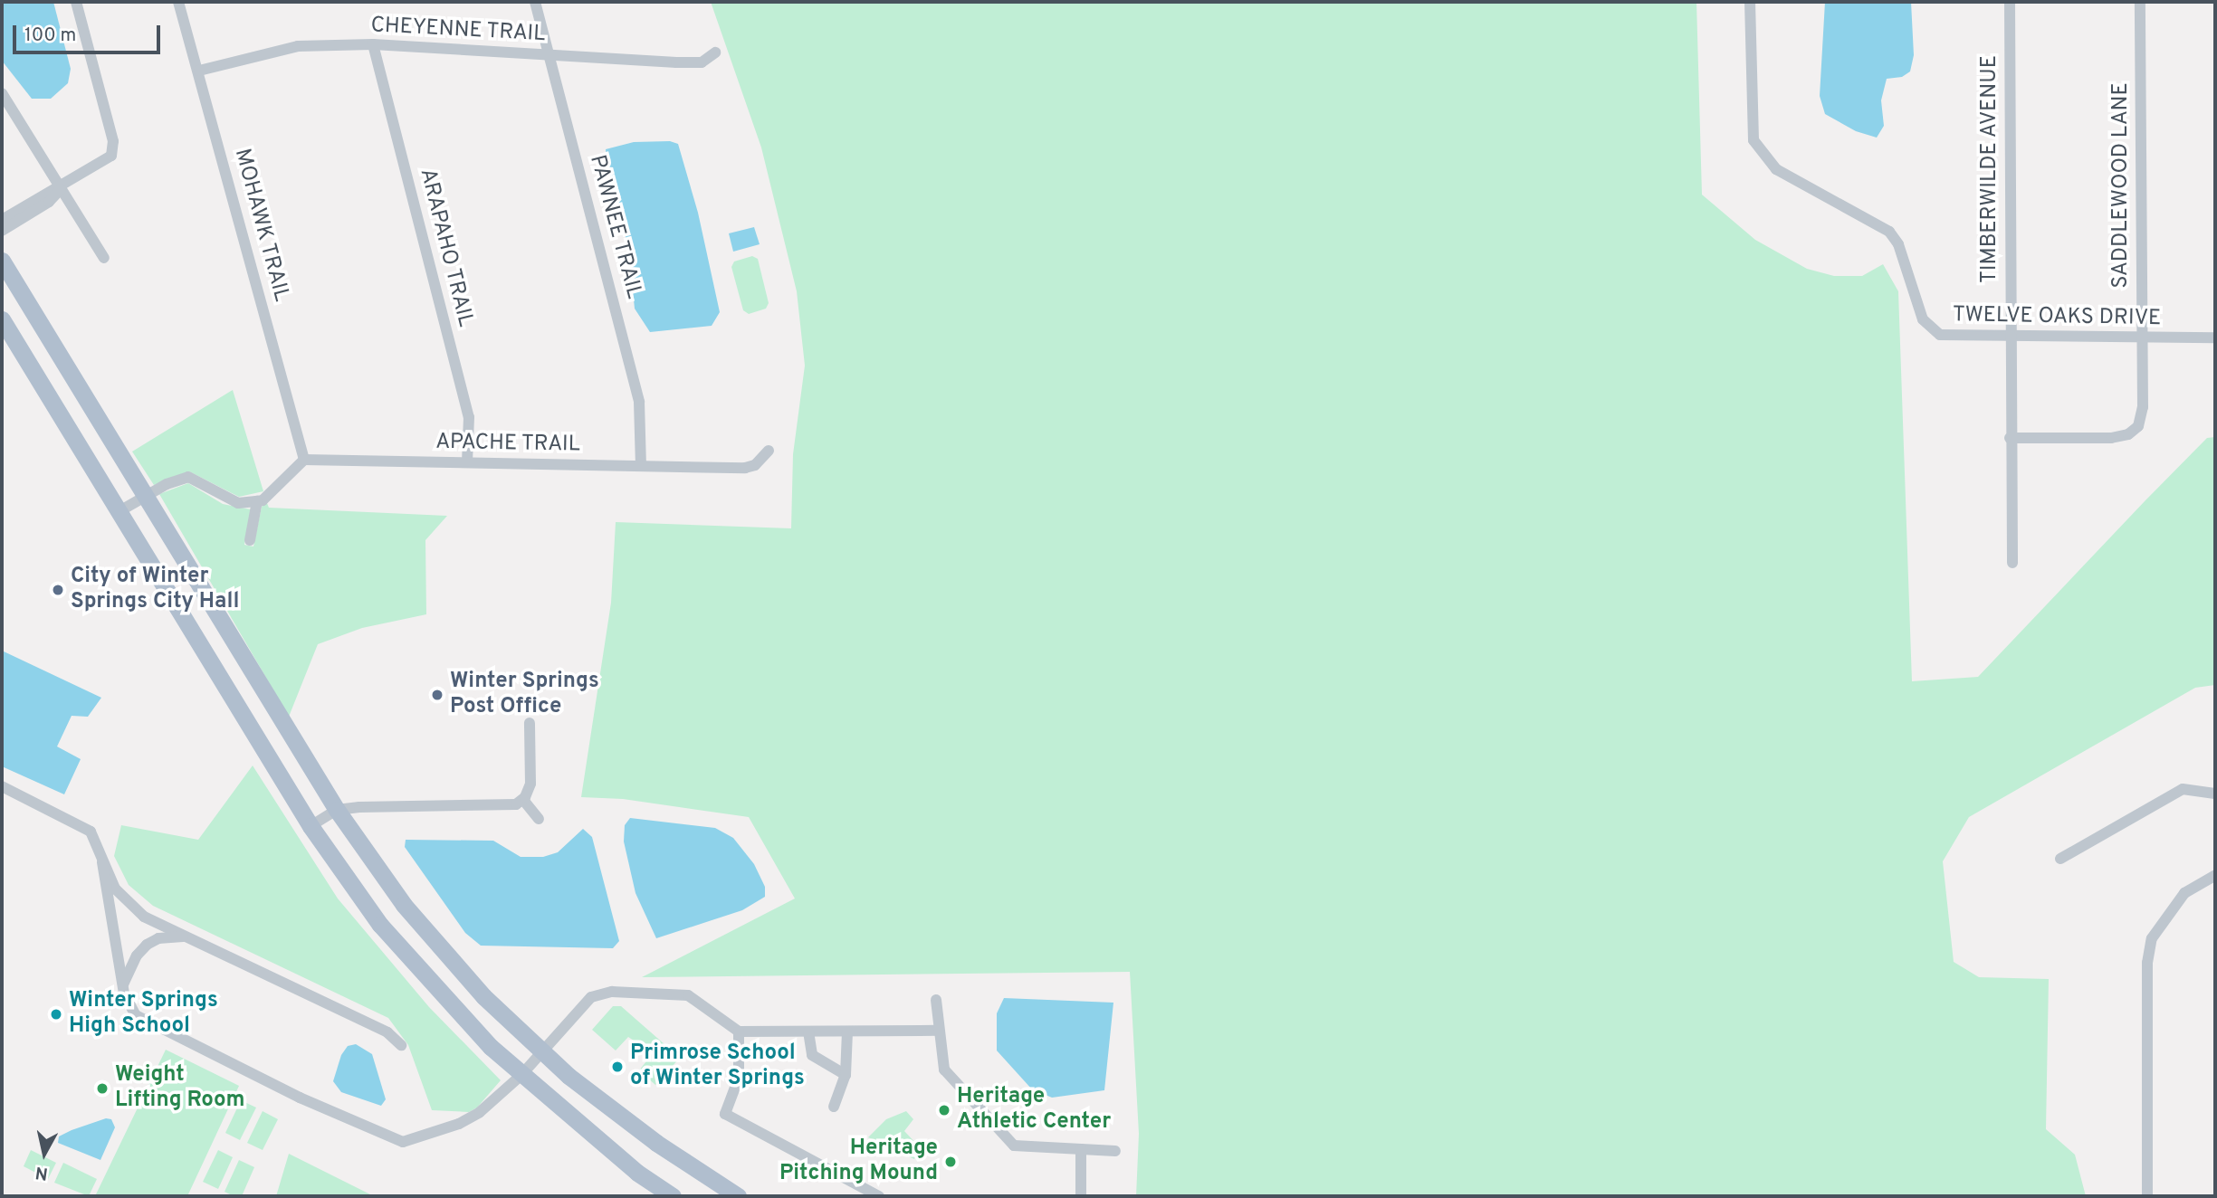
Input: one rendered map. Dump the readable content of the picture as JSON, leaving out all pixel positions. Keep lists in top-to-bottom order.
{
  "streets": {
    "street": [
      "CHEYENNE TRAIL",
      "TIMBERWILDE AVENUE",
      "SADDLEWOOD LANE",
      "MOHAWK TRAIL",
      "PAWNEE TRAIL",
      "ARAPAHO TRAIL",
      "TWELVE OAKS DRIVE",
      "APACHE TRAIL"
    ]
  },
  "crossings": [
    ["CHEYENNE TRAIL", "MOHAWK TRAIL"],
    ["CHEYENNE TRAIL", "PAWNEE TRAIL"],
    ["CHEYENNE TRAIL", "ARAPAHO TRAIL"],
    ["TIMBERWILDE AVENUE", "SADDLEWOOD LANE"],
    ["TIMBERWILDE AVENUE", "TWELVE OAKS DRIVE"],
    ["SADDLEWOOD LANE", "TWELVE OAKS DRIVE"],
    ["MOHAWK TRAIL", "APACHE TRAIL"],
    ["PAWNEE TRAIL", "APACHE TRAIL"],
    ["ARAPAHO TRAIL", "APACHE TRAIL"]
  ],
  "places": [
    "City of Winter Springs City Hall",
    "Winter Springs Post Office",
    "Winter Springs High School",
    "Primrose School of Winter Springs",
    "Weight Lifting Room",
    "Heritage Athletic Center",
    "Heritage Pitching Mound"
  ],
  "scale_bar": "100 m",
  "north": "bottom"
}
